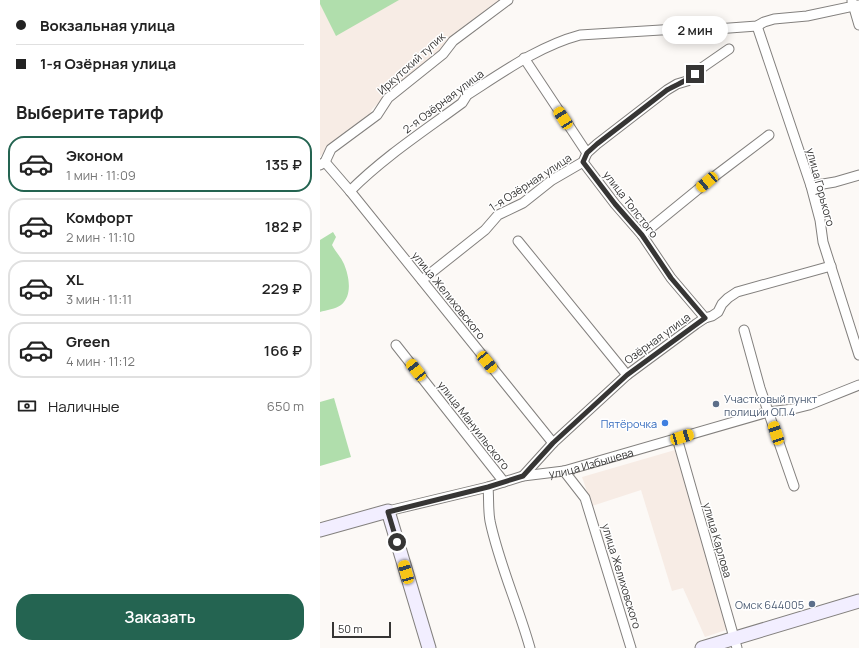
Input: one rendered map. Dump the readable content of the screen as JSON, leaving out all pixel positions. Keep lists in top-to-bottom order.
{
  "streets": {
    "main road": ["улица Избышева"],
    "street": [
      "Иркутский тупик",
      "2-я Озёрная улица",
      "1-я Озёрная улица",
      "улица Горького",
      "улица Толстого",
      "улица Желиховского",
      "Озёрная улица",
      "улица Мануильского",
      "улица Карлова"
    ]
  },
  "crossings": [
    ["Иркутский тупик", "улица Желиховского"],
    ["2-я Озёрная улица", "улица Толстого"],
    ["2-я Озёрная улица", "улица Желиховского"],
    ["1-я Озёрная улица", "улица Толстого"],
    ["1-я Озёрная улица", "улица Желиховского"],
    ["улица Горького", "Озёрная улица"],
    ["улица Толстого", "Озёрная улица"],
    ["улица Желиховского", "Озёрная улица"],
    ["улица Желиховского", "улица Избышева"],
    ["Озёрная улица", "улица Избышева"],
    ["улица Мануильского", "улица Избышева"],
    ["улица Избышева", "улица Карлова"]
  ],
  "places": ["Участковый пункт полиции ОП 4", "Пятёрочка", "Омск 644005"],
  "scale_bar": "50 m",
  "page": {
    "banner": ["Вокзальная улица", "1-я Озёрная улица"],
    "bubble": "2 мин",
    "heading": "Выберите тариф",
    "list": [
      {
        "name": "Эконом",
        "note": "1 мин · 11:09",
        "value": "135 ₽"
      },
      {
        "name": "Комфорт",
        "note": "2 мин · 11:10",
        "value": "182 ₽"
      },
      {
        "name": "XL",
        "note": "3 мин · 11:11",
        "value": "229 ₽"
      },
      {
        "name": "Green",
        "note": "4 мин · 11:12",
        "value": "166 ₽"
      }
    ],
    "pay": ["Наличные", "650 m"],
    "buttons": "Заказать",
    "scale": "50 m"
  }
}
